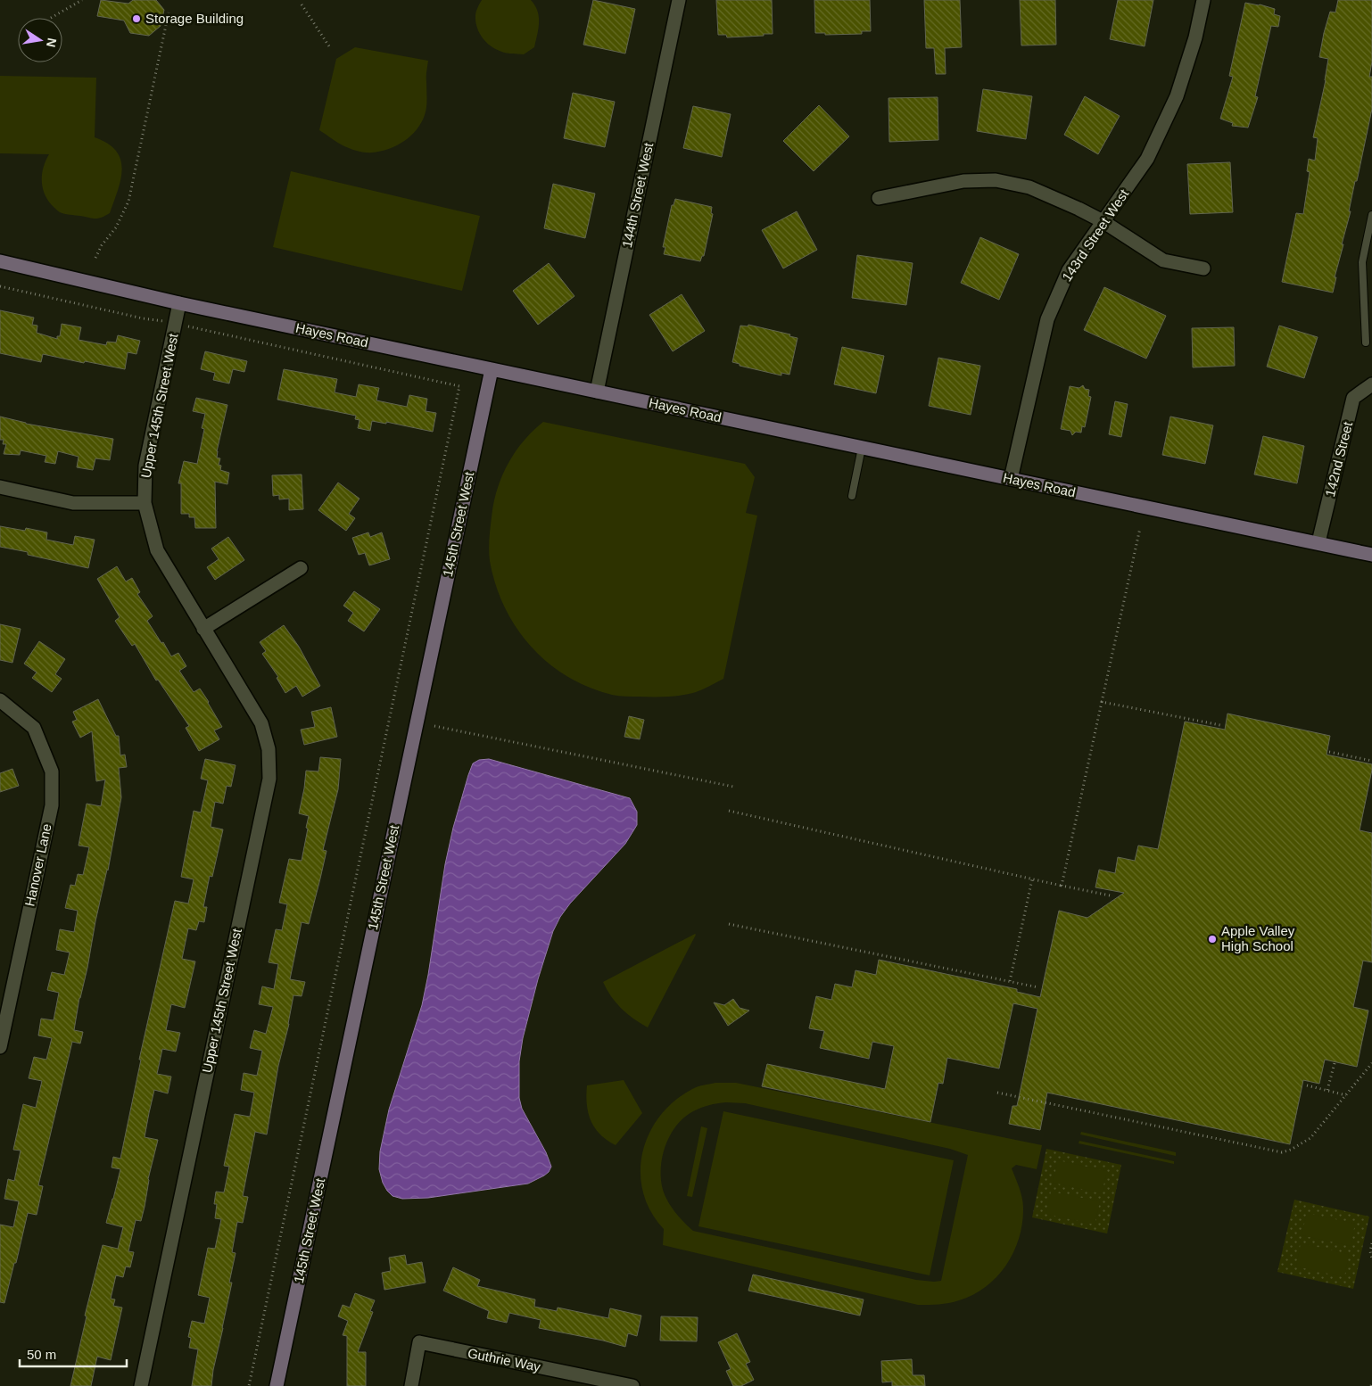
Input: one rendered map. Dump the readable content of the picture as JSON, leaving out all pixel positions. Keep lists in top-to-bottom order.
{
  "streets": {
    "street": [
      "144th Street West",
      "143rd Street West",
      "Hayes Road",
      "Upper 145th Street West",
      "142nd Street",
      "145th Street West",
      "Hanover Lane",
      "Guthrie Way"
    ]
  },
  "crossings": [
    ["144th Street West", "Hayes Road"],
    ["143rd Street West", "Hayes Road"],
    ["Hayes Road", "Upper 145th Street West"],
    ["Hayes Road", "142nd Street"],
    ["Hayes Road", "145th Street West"]
  ],
  "places": ["Storage Building", "Apple Valley High School"],
  "scale_bar": "50 m",
  "north": "right"
}
